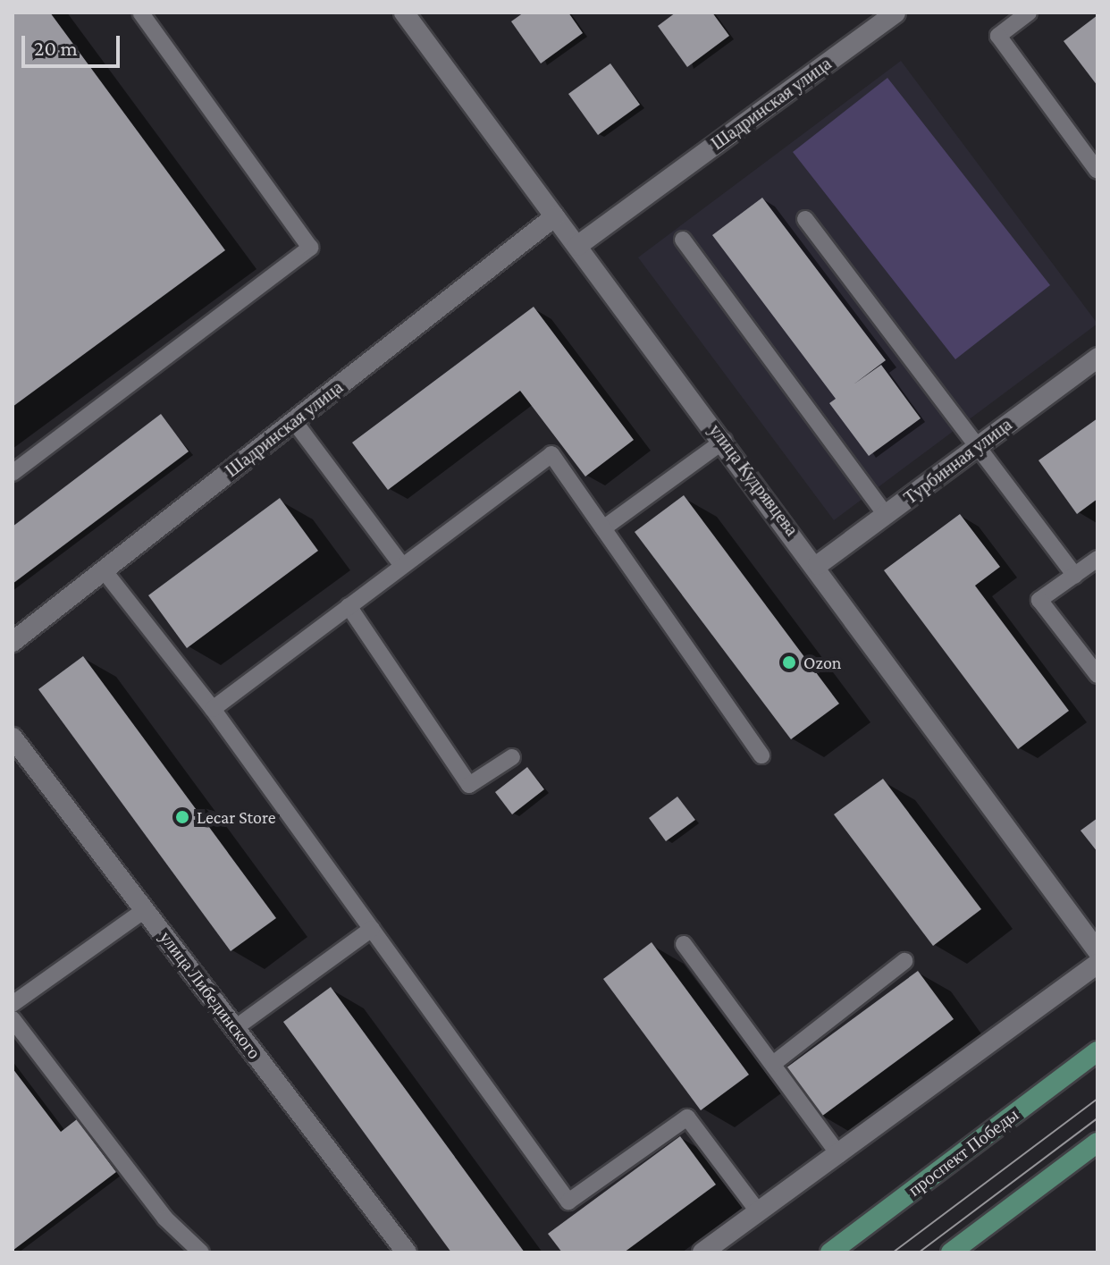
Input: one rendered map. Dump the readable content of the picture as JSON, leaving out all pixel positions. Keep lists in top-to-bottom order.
{
  "streets": {
    "main road": ["проспект Победы"],
    "street": [
      "Шадринская улица",
      "Турбинная улица",
      "улица Кудрявцева",
      "улица Либединского"
    ]
  },
  "crossings": [
    ["Шадринская улица", "улица Кудрявцева"],
    ["Турбинная улица", "улица Кудрявцева"]
  ],
  "places": ["Ozon", "Lecar Store"],
  "scale_bar": "20 m"
}
